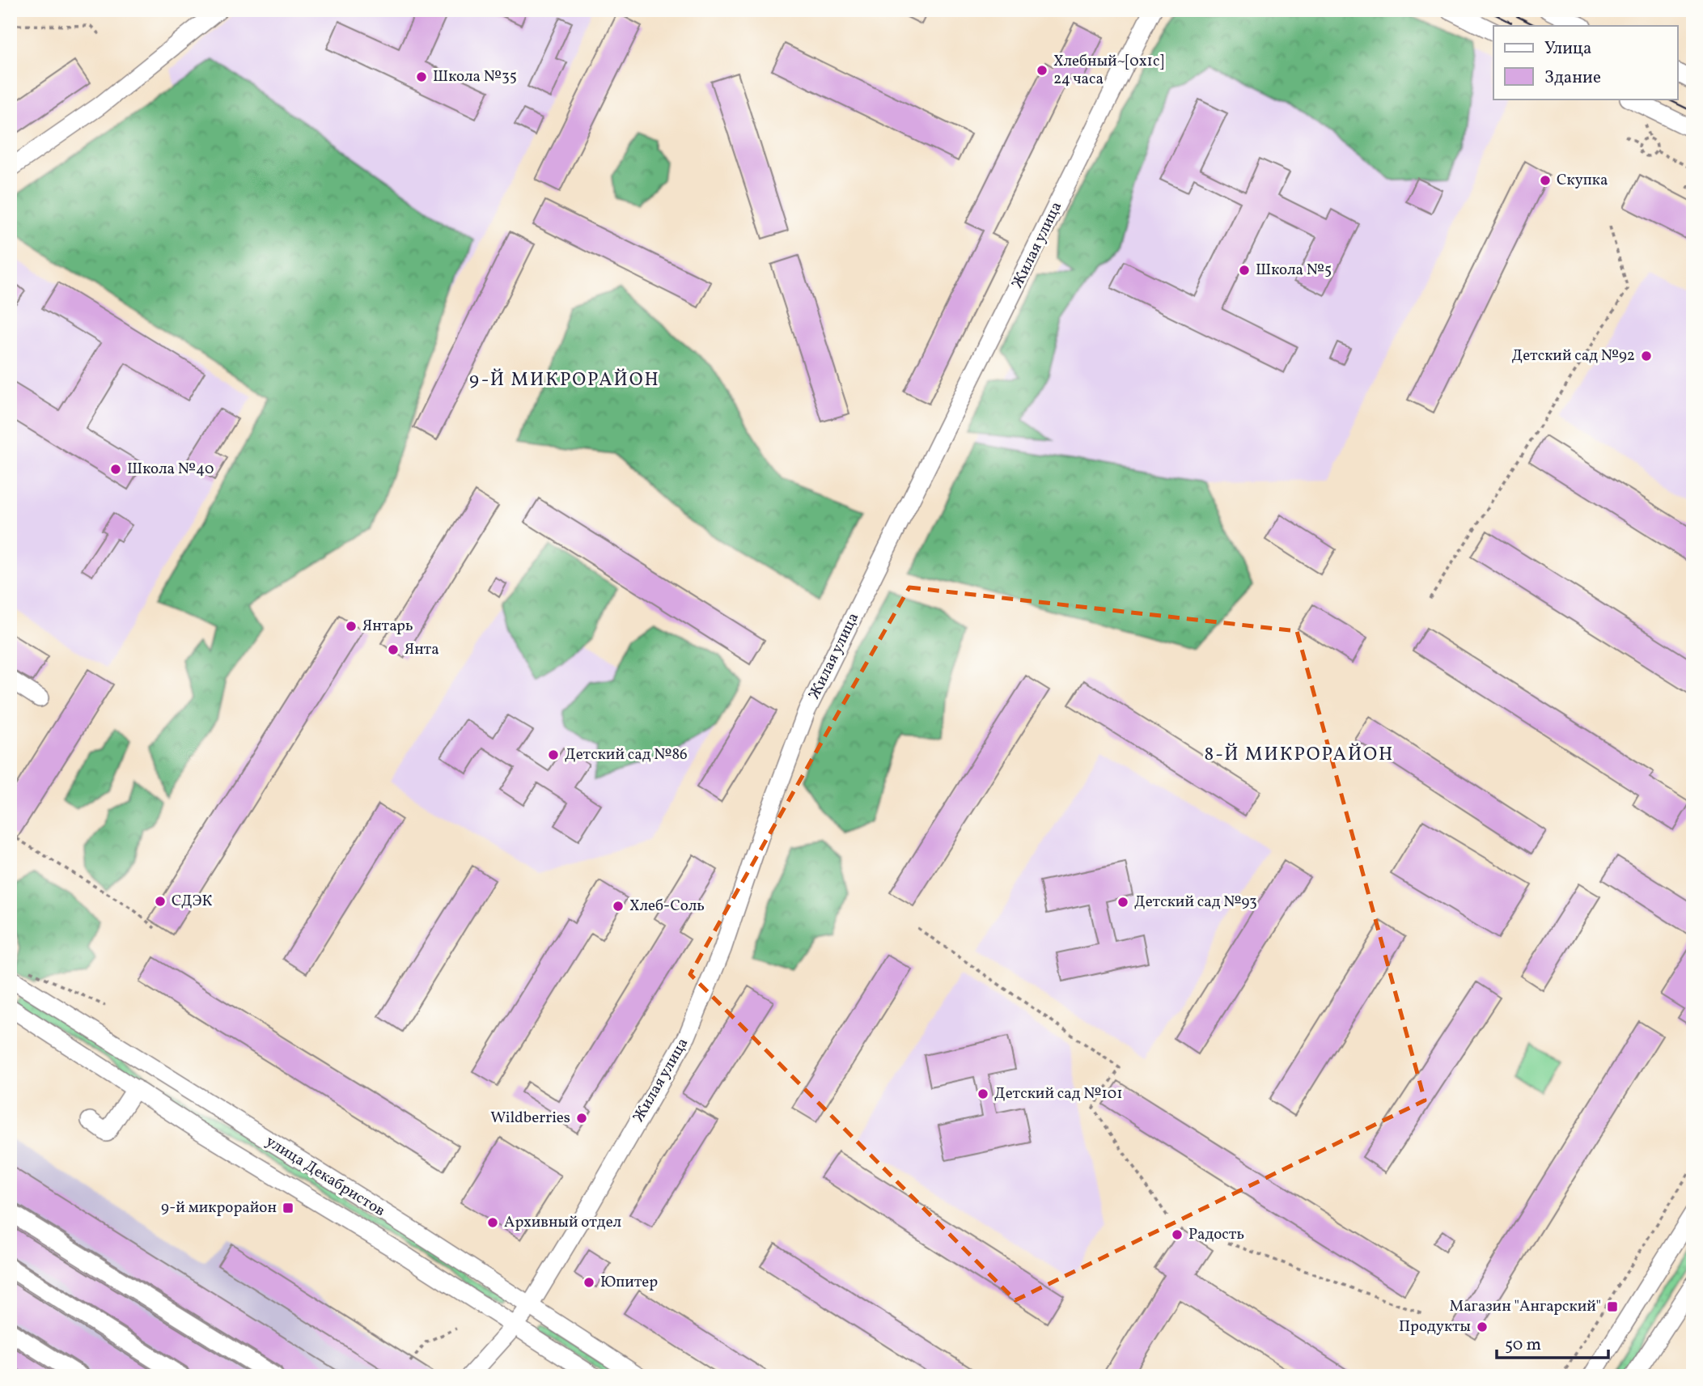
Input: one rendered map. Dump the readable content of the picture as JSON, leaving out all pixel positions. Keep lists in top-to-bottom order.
{
  "streets": {
    "street": ["Жилая улица", "улица Декабристов"]
  },
  "crossings": [
    ["Жилая улица", "улица Декабристов"]
  ],
  "districts": ["9-Й МИКРОРАЙОН", "8-Й МИКРОРАЙОН"],
  "places": {
    "other": [
      "Хлебный~[0x1c] 24 часа",
      "Школа №35",
      "Скупка",
      "Школа №5",
      "Детский сад №92",
      "Школа №40",
      "Янтарь",
      "Янта",
      "Детский сад №86",
      "СДЭК",
      "Детский сад №93",
      "Хлеб-Соль",
      "Детский сад №101",
      "Wildberries",
      "Архивный отдел",
      "Радость",
      "Юпитер",
      "Продукты"
    ],
    "transit": ["9-й микрорайон", "Магазин \"Ангарский\""]
  },
  "legend": ["Улица", "Здание"],
  "scale_bar": "50 m"
}
